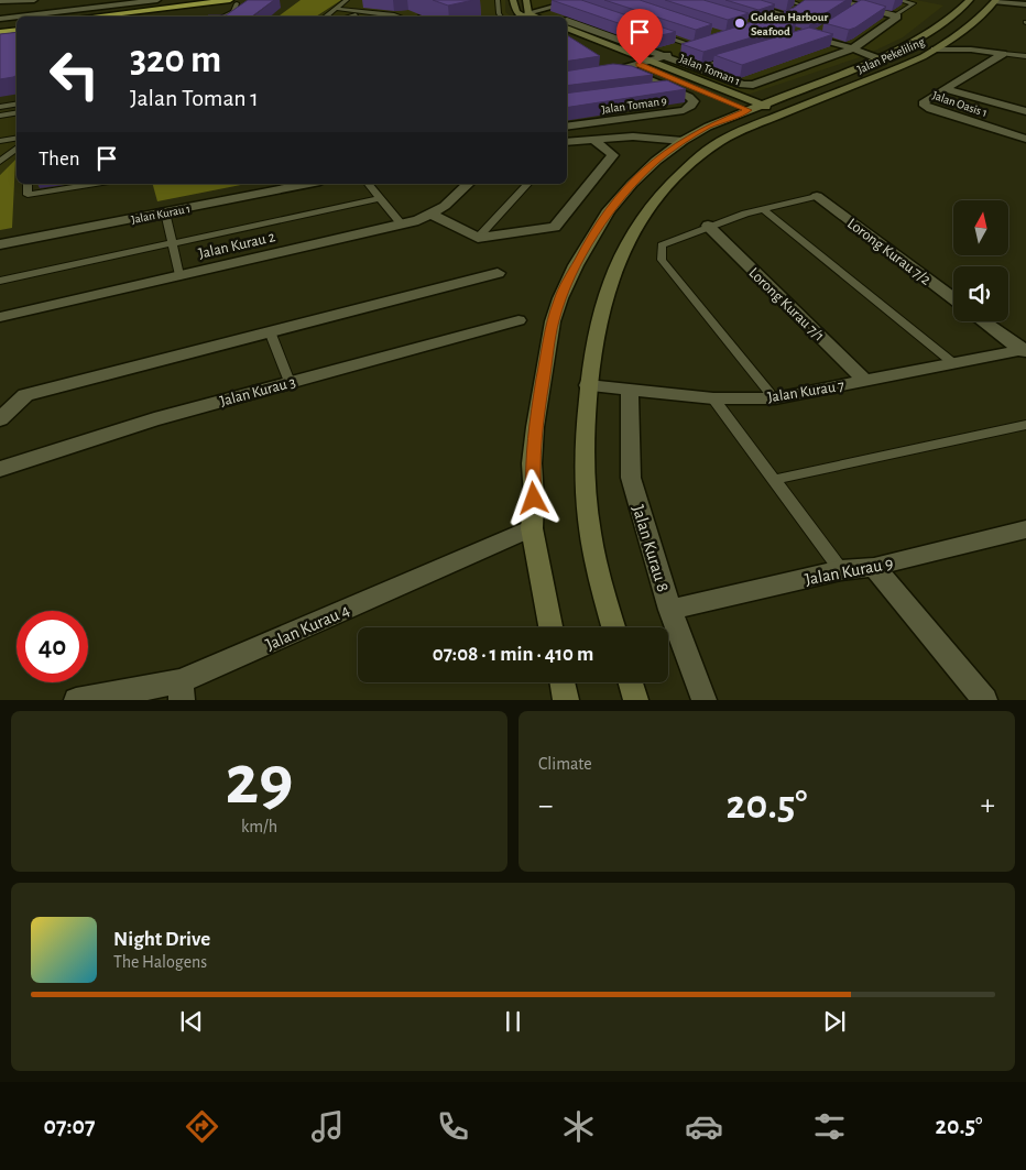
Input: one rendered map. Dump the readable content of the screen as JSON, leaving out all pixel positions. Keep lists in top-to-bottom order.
{
  "streets": {
    "street": [
      "Jalan Pekeliling",
      "Jalan Toman 1",
      "Jalan Oasis 1",
      "Jalan Toman 9",
      "Jalan Kurau 1",
      "Jalan Kurau 2",
      "Lorong Kurau 7/2",
      "Lorong Kurau 7/1",
      "Jalan Kurau 3",
      "Jalan Kurau 7",
      "Jalan Kurau 8",
      "Jalan Kurau 9",
      "Jalan Kurau 4"
    ]
  },
  "crossings": [
    ["Jalan Pekeliling", "Jalan Toman 1"],
    ["Lorong Kurau 7/1", "Jalan Kurau 7"],
    ["Jalan Kurau 7", "Jalan Kurau 8"],
    ["Jalan Kurau 8", "Jalan Kurau 9"]
  ],
  "places": ["Golden Harbour Seafood"],
  "north": "top",
  "page": {
    "turn": ["320 m", "Jalan Toman 1"],
    "then": "Then",
    "limit": "40",
    "trip": "07:08 · 1 min · 410 m",
    "tile": [
      ["29", "km/h"],
      "Climate"
    ],
    "heat": ["−", "20.5°", "+"],
    "song": ["Night Drive", "The Halogens"],
    "tabs": ["07:07", "20.5°"]
  }
}
